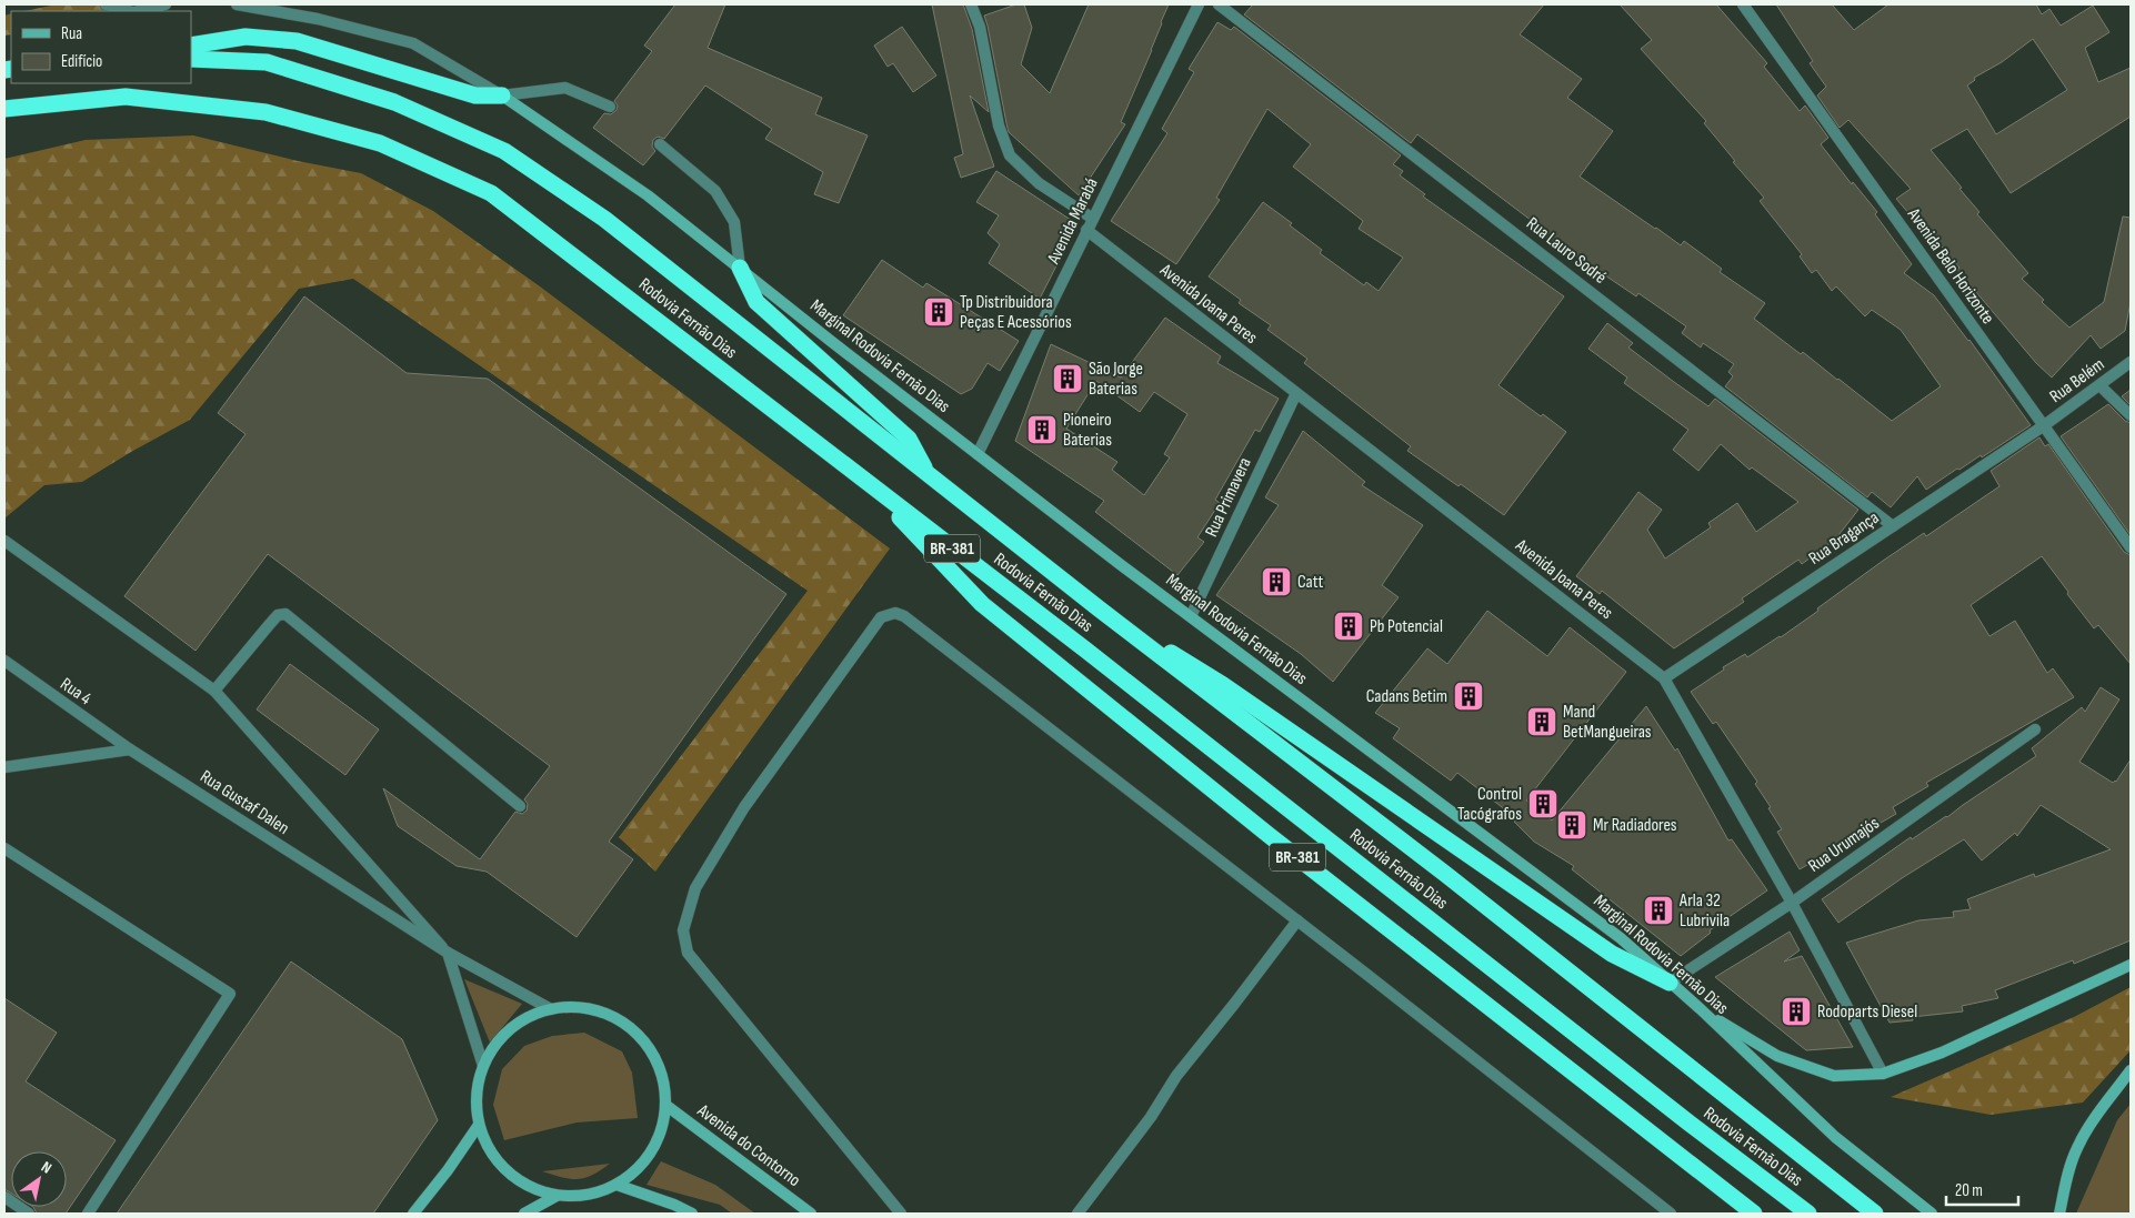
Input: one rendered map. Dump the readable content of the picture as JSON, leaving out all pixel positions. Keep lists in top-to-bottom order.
{
  "streets": {
    "highway": ["Rodovia Fernão Dias", "BR-381"],
    "main road": ["Marginal Rodovia Fernão Dias", "Avenida do Contorno"],
    "street": [
      "Avenida Marabá",
      "Rua Lauro Sodré",
      "Avenida Belo Horizonte",
      "Avenida Joana Peres",
      "Rua Belém",
      "Rua Primavera",
      "Rua Bragança",
      "Rua 4",
      "Rua Gustaf Dalen",
      "Rua Urumajós"
    ]
  },
  "crossings": [
    ["Avenida Marabá", "Avenida Joana Peres"],
    ["Avenida Marabá", "Marginal Rodovia Fernão Dias"],
    ["Rua Lauro Sodré", "Rua Bragança"],
    ["Avenida Belo Horizonte", "Rua Belém"],
    ["Avenida Belo Horizonte", "Rua Bragança"],
    ["Avenida Joana Peres", "Rua Primavera"],
    ["Avenida Joana Peres", "Rua Bragança"],
    ["Avenida Joana Peres", "Rua Urumajós"],
    ["Rodovia Fernão Dias", "BR-381"],
    ["Marginal Rodovia Fernão Dias", "Rua Primavera"],
    ["Marginal Rodovia Fernão Dias", "BR-381"],
    ["Marginal Rodovia Fernão Dias", "Rua Urumajós"],
    ["Rua Belém", "Rua Bragança"],
    ["Rua 4", "Rua Gustaf Dalen"],
    ["Rua Gustaf Dalen", "Avenida do Contorno"]
  ],
  "places": {
    "building": [
      "Tp Distribuidora Peças E Acessórios",
      "São Jorge Baterias",
      "Pioneiro Baterias",
      "Catt",
      "Pb Potencial",
      "Cadans Betim",
      "Mand BetMangueiras",
      "Control Tacógrafos",
      "Mr Radiadores",
      "Arla 32 Lubrivila",
      "Rodoparts Diesel"
    ]
  },
  "legend": ["Rua", "Edifício"],
  "scale_bar": "20 m",
  "north": "top right"
}
